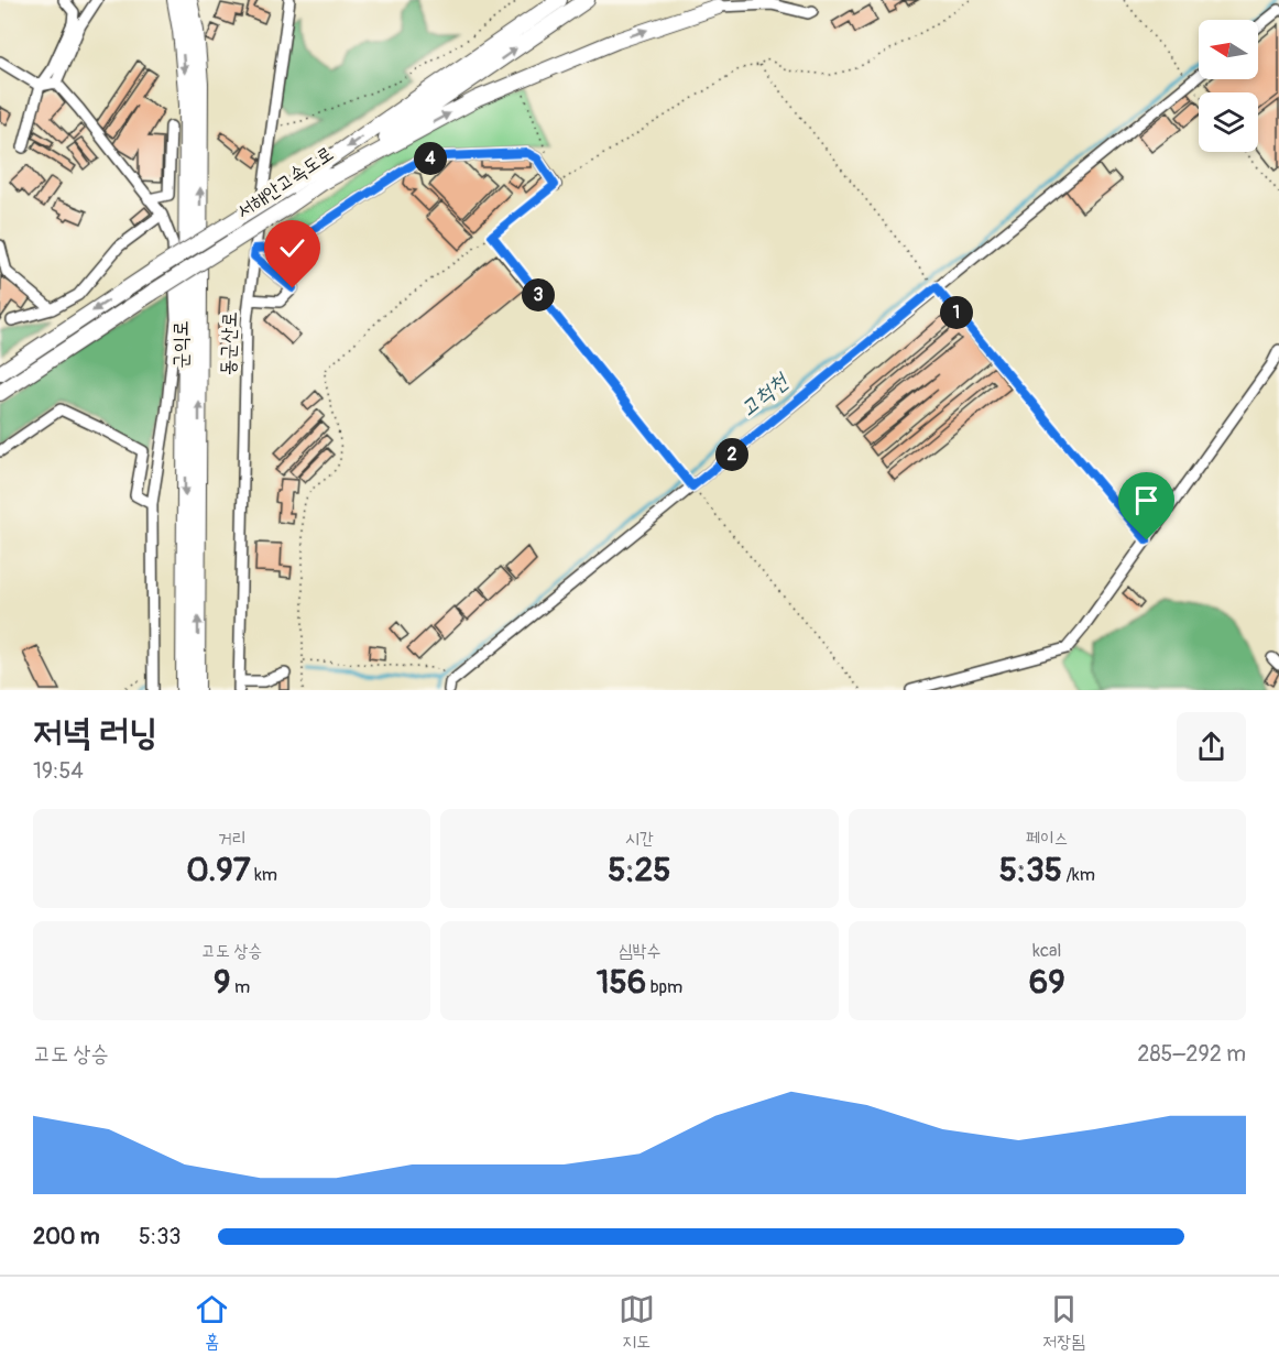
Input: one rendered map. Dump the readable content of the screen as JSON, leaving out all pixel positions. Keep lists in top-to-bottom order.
{
  "streets": {
    "highway": ["서해안고속도로", "군익로"],
    "street": ["동군산로"]
  },
  "water": ["고척천"],
  "north": "left",
  "page": {
    "pins": [
      "4",
      "3",
      "1",
      "2"
    ],
    "heading": ["저녁 러닝", "19:54"],
    "stats": [
      ["거리", "0.97 km"],
      ["시간", "5:25"],
      ["페이스", "5:35 /km"],
      ["고도 상승", "9 m"],
      ["심박수", "156 bpm"],
      ["kcal", "69"]
    ],
    "chart": ["고도 상승", "285–292 m"],
    "list": [
      {
        "name": "200 m",
        "note": "5:33"
      }
    ],
    "tabs": ["홈", "지도", "저장됨"]
  }
}
